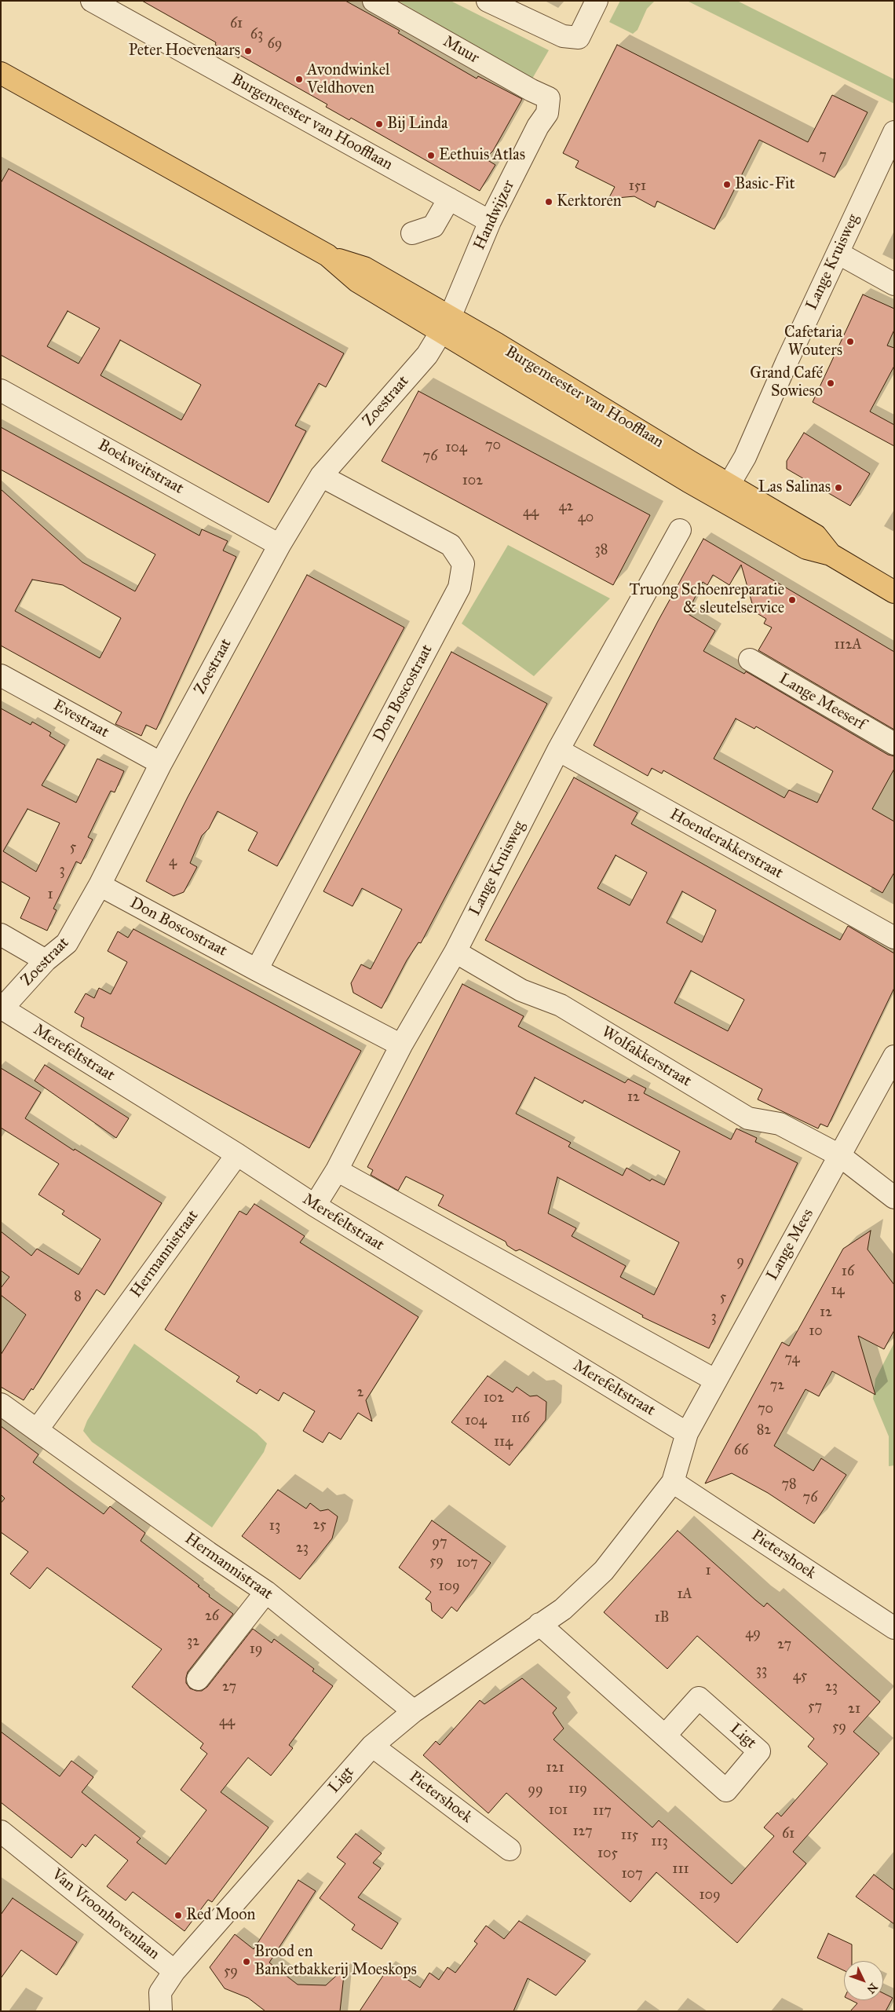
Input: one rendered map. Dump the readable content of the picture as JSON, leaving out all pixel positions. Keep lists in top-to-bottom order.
{
  "streets": {
    "main road": ["Burgemeester van Hoofflaan"],
    "street": [
      "Muur",
      "Handwijzer",
      "Lange Kruisweg",
      "Zoestraat",
      "Boekweitstraat",
      "Don Boscostraat",
      "Lange Meeserf",
      "Evestraat",
      "Hoenderakkerstraat",
      "Merefeltstraat",
      "Wolfakkerstraat",
      "Lange Mees",
      "Hermannistraat",
      "Pietershoek",
      "Ligt",
      "Van Vroonhovenlaan"
    ]
  },
  "crossings": [
    ["Muur", "Handwijzer"],
    ["Burgemeester van Hoofflaan", "Handwijzer"],
    ["Burgemeester van Hoofflaan", "Lange Kruisweg"],
    ["Burgemeester van Hoofflaan", "Zoestraat"],
    ["Handwijzer", "Zoestraat"],
    ["Lange Kruisweg", "Don Boscostraat"],
    ["Lange Kruisweg", "Hoenderakkerstraat"],
    ["Lange Kruisweg", "Merefeltstraat"],
    ["Lange Kruisweg", "Wolfakkerstraat"],
    ["Zoestraat", "Boekweitstraat"],
    ["Zoestraat", "Don Boscostraat"],
    ["Zoestraat", "Evestraat"],
    ["Zoestraat", "Merefeltstraat"],
    ["Merefeltstraat", "Lange Mees"],
    ["Merefeltstraat", "Hermannistraat"],
    ["Merefeltstraat", "Ligt"],
    ["Wolfakkerstraat", "Lange Mees"],
    ["Lange Mees", "Ligt"],
    ["Hermannistraat", "Ligt"],
    ["Pietershoek", "Ligt"],
    ["Ligt", "Van Vroonhovenlaan"]
  ],
  "places": [
    "Peter Hoevenaars",
    "Avondwinkel Veldhoven",
    "Bij Linda",
    "Eethuis Atlas",
    "Basic-Fit",
    "Kerktoren",
    "Cafetaria Wouters",
    "Grand Café Sowieso",
    "Las Salinas",
    "Truong Schoenreparatie & sleutelservice",
    "Red Moon",
    "Brood en Banketbakkerij Moeskops"
  ],
  "house_numbers": [
    "61",
    "63",
    "69",
    "7",
    "151",
    "70",
    "104",
    "76",
    "102",
    "42",
    "44",
    "40",
    "38",
    "112A",
    "5",
    "4",
    "3",
    "1",
    "12",
    "9",
    "16",
    "14",
    "8",
    "5",
    "12",
    "3",
    "10",
    "74",
    "72",
    "2",
    "102",
    "70",
    "116",
    "104",
    "82",
    "114",
    "66",
    "78",
    "76",
    "25",
    "13",
    "97",
    "23",
    "59",
    "107",
    "1",
    "109",
    "1A",
    "26",
    "1B",
    "49",
    "32",
    "27",
    "19",
    "33",
    "45",
    "27",
    "23",
    "57",
    "21",
    "44",
    "59",
    "121",
    "119",
    "99",
    "101",
    "117",
    "127",
    "61",
    "115",
    "113",
    "105",
    "111",
    "107",
    "109",
    "59"
  ],
  "north": "bottom right"
}
